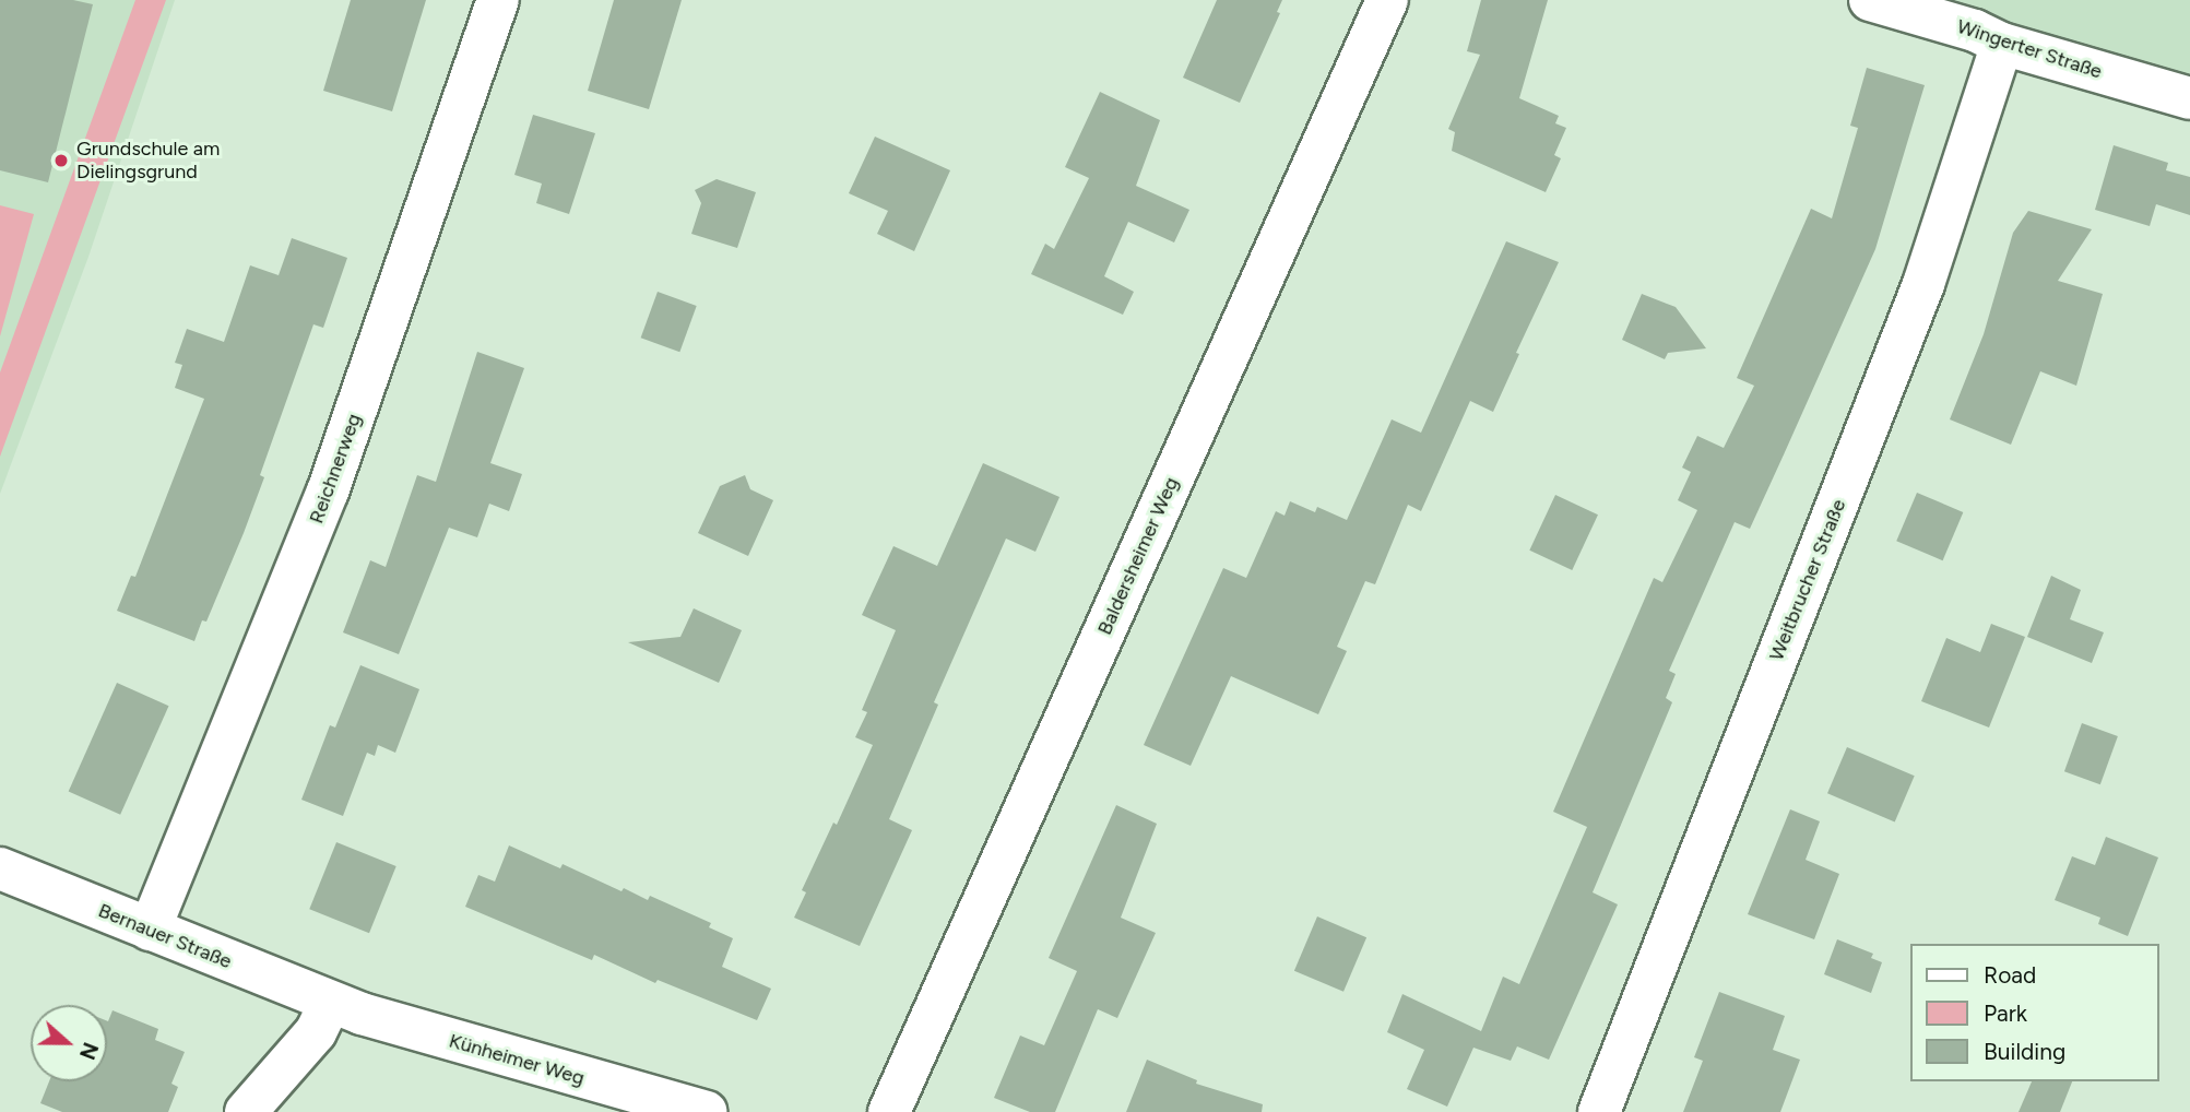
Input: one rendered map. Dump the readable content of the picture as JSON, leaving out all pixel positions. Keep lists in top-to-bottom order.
{
  "streets": {
    "street": [
      "Wingerter Straße",
      "Reichnerweg",
      "Baldersheimer Weg",
      "Weitbrucher Straße",
      "Bernauer Straße",
      "Künheimer Weg"
    ]
  },
  "crossings": [
    ["Wingerter Straße", "Weitbrucher Straße"],
    ["Reichnerweg", "Bernauer Straße"],
    ["Bernauer Straße", "Künheimer Weg"]
  ],
  "places": ["Grundschule am Dielingsgrund"],
  "legend": ["Road", "Park", "Building"],
  "north": "right"
}
